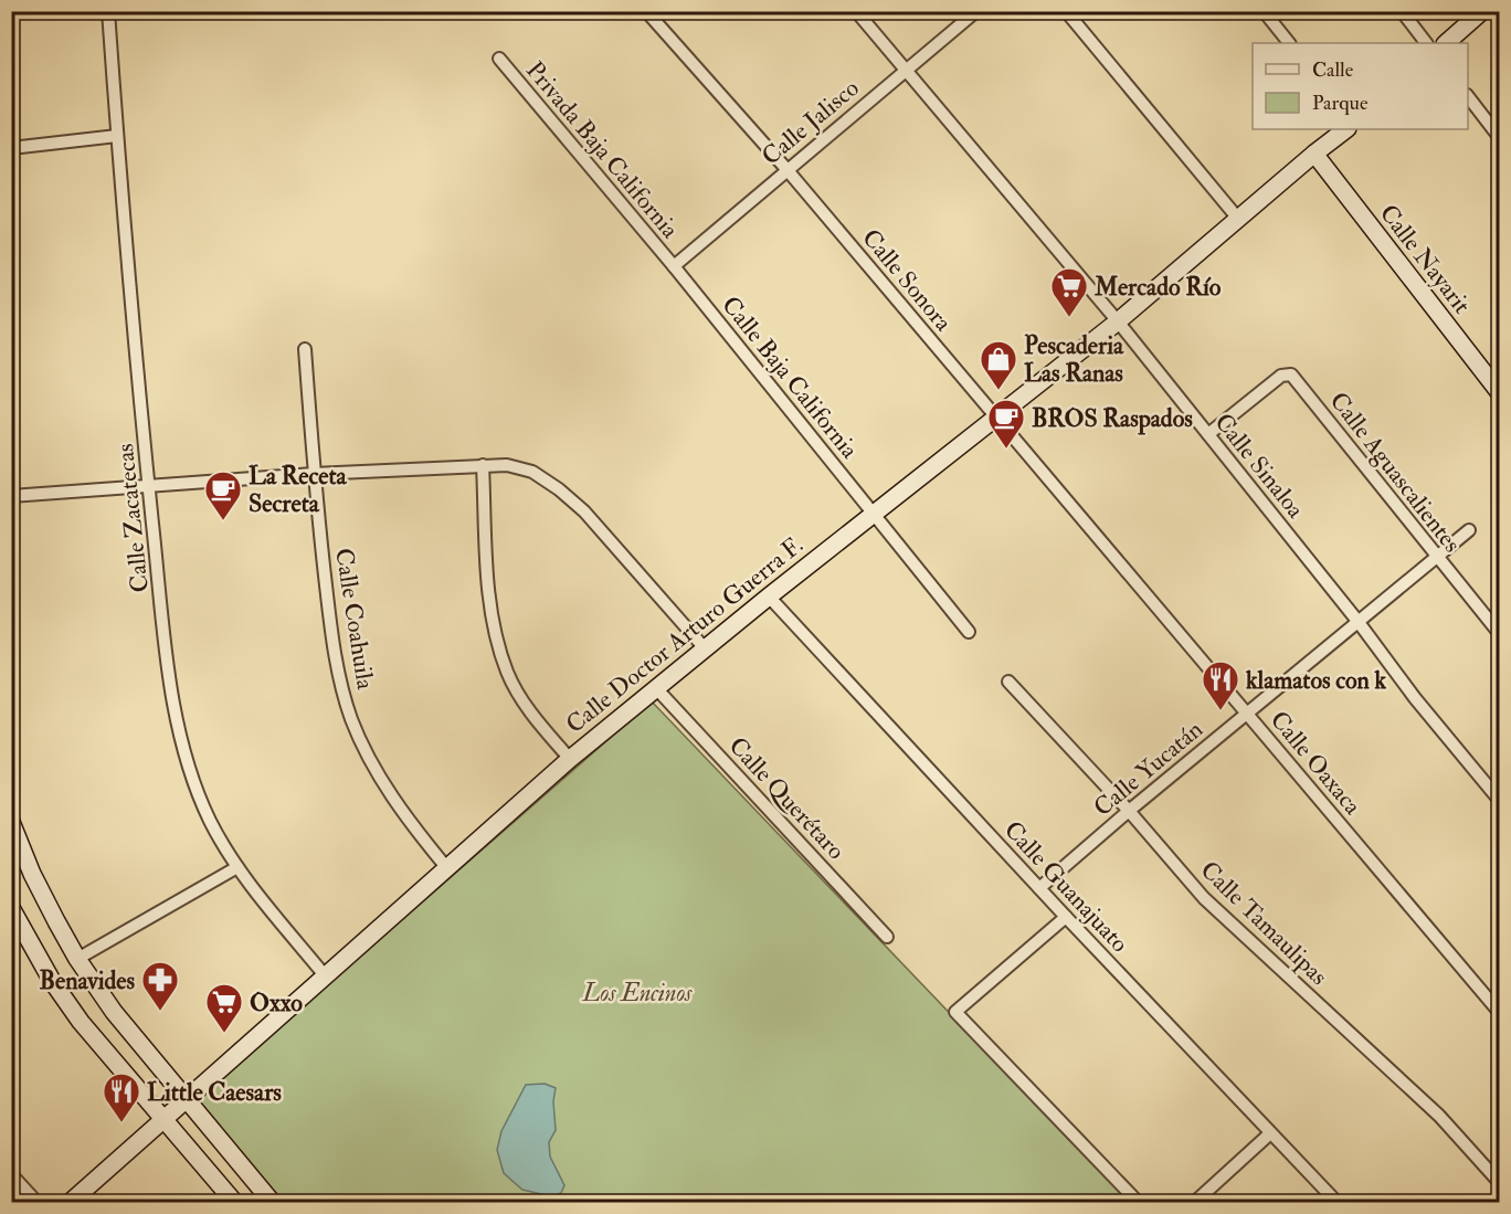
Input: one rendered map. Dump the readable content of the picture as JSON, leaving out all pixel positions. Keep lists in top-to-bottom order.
{
  "streets": {
    "street": [
      "Calle Jalisco",
      "Privada Baja California",
      "Calle Nayarit",
      "Calle Sonora",
      "Calle Baja California",
      "Calle Sinaloa",
      "Calle Aguascalientes",
      "Calle Zacatecas",
      "Calle Coahuila",
      "Calle Doctor Arturo Guerra F.",
      "Calle Oaxaca",
      "Calle Yucatán",
      "Calle Querétaro",
      "Calle Guanajuato",
      "Calle Tamaulipas"
    ]
  },
  "crossings": [
    ["Calle Jalisco", "Privada Baja California"],
    ["Calle Jalisco", "Calle Sonora"],
    ["Calle Jalisco", "Calle Baja California"],
    ["Calle Jalisco", "Calle Sinaloa"],
    ["Privada Baja California", "Calle Baja California"],
    ["Calle Nayarit", "Calle Doctor Arturo Guerra F."],
    ["Calle Sonora", "Calle Doctor Arturo Guerra F."],
    ["Calle Sonora", "Calle Oaxaca"],
    ["Calle Baja California", "Calle Doctor Arturo Guerra F."],
    ["Calle Sinaloa", "Calle Aguascalientes"],
    ["Calle Sinaloa", "Calle Doctor Arturo Guerra F."],
    ["Calle Sinaloa", "Calle Yucatán"],
    ["Calle Aguascalientes", "Calle Yucatán"],
    ["Calle Zacatecas", "Calle Doctor Arturo Guerra F."],
    ["Calle Coahuila", "Calle Doctor Arturo Guerra F."],
    ["Calle Doctor Arturo Guerra F.", "Calle Oaxaca"],
    ["Calle Doctor Arturo Guerra F.", "Calle Querétaro"],
    ["Calle Doctor Arturo Guerra F.", "Calle Guanajuato"],
    ["Calle Oaxaca", "Calle Yucatán"],
    ["Calle Yucatán", "Calle Guanajuato"],
    ["Calle Yucatán", "Calle Tamaulipas"]
  ],
  "parks": ["Los Encinos"],
  "places": {
    "supermarket": ["Mercado Río", "Oxxo"],
    "shop": ["Pescaderia Las Ranas"],
    "cafe": ["BROS Raspados", "La Receta Secreta"],
    "restaurant": ["klamatos con k", "Little Caesars"],
    "pharmacy": ["Benavides"]
  },
  "legend": ["Calle", "Parque"]
}
